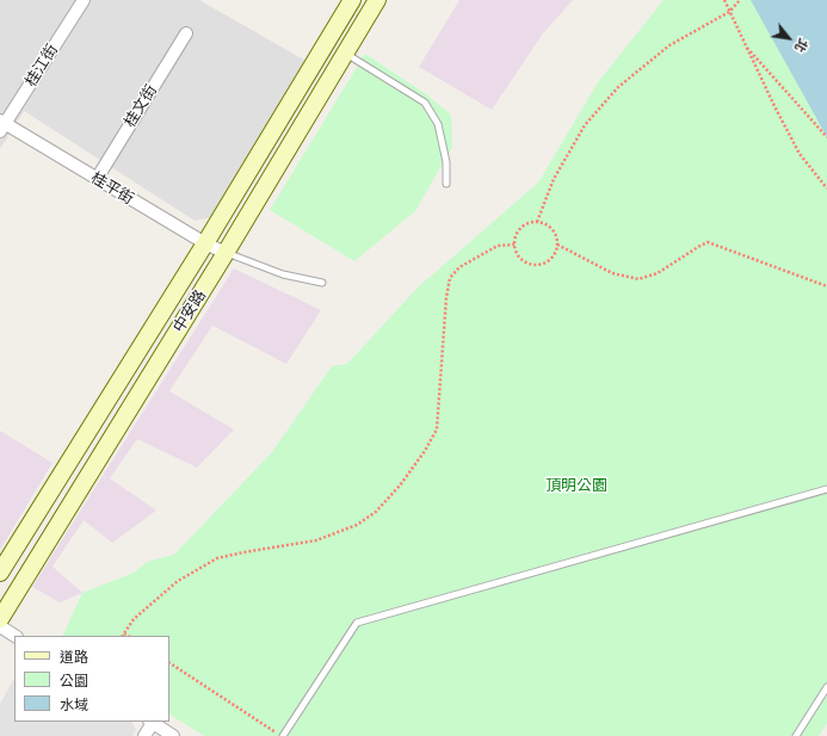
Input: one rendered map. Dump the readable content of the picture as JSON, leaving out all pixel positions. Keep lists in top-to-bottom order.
{
  "streets": {
    "street": [
      "桂江街",
      "桂文街",
      "桂平街",
      "中安路"
    ]
  },
  "crossings": [
    ["桂江街", "桂平街"],
    ["桂文街", "桂平街"],
    ["桂平街", "中安路"]
  ],
  "parks": ["頂明公園"],
  "legend": ["道路", "公園", "水域"],
  "north": "bottom right"
}
